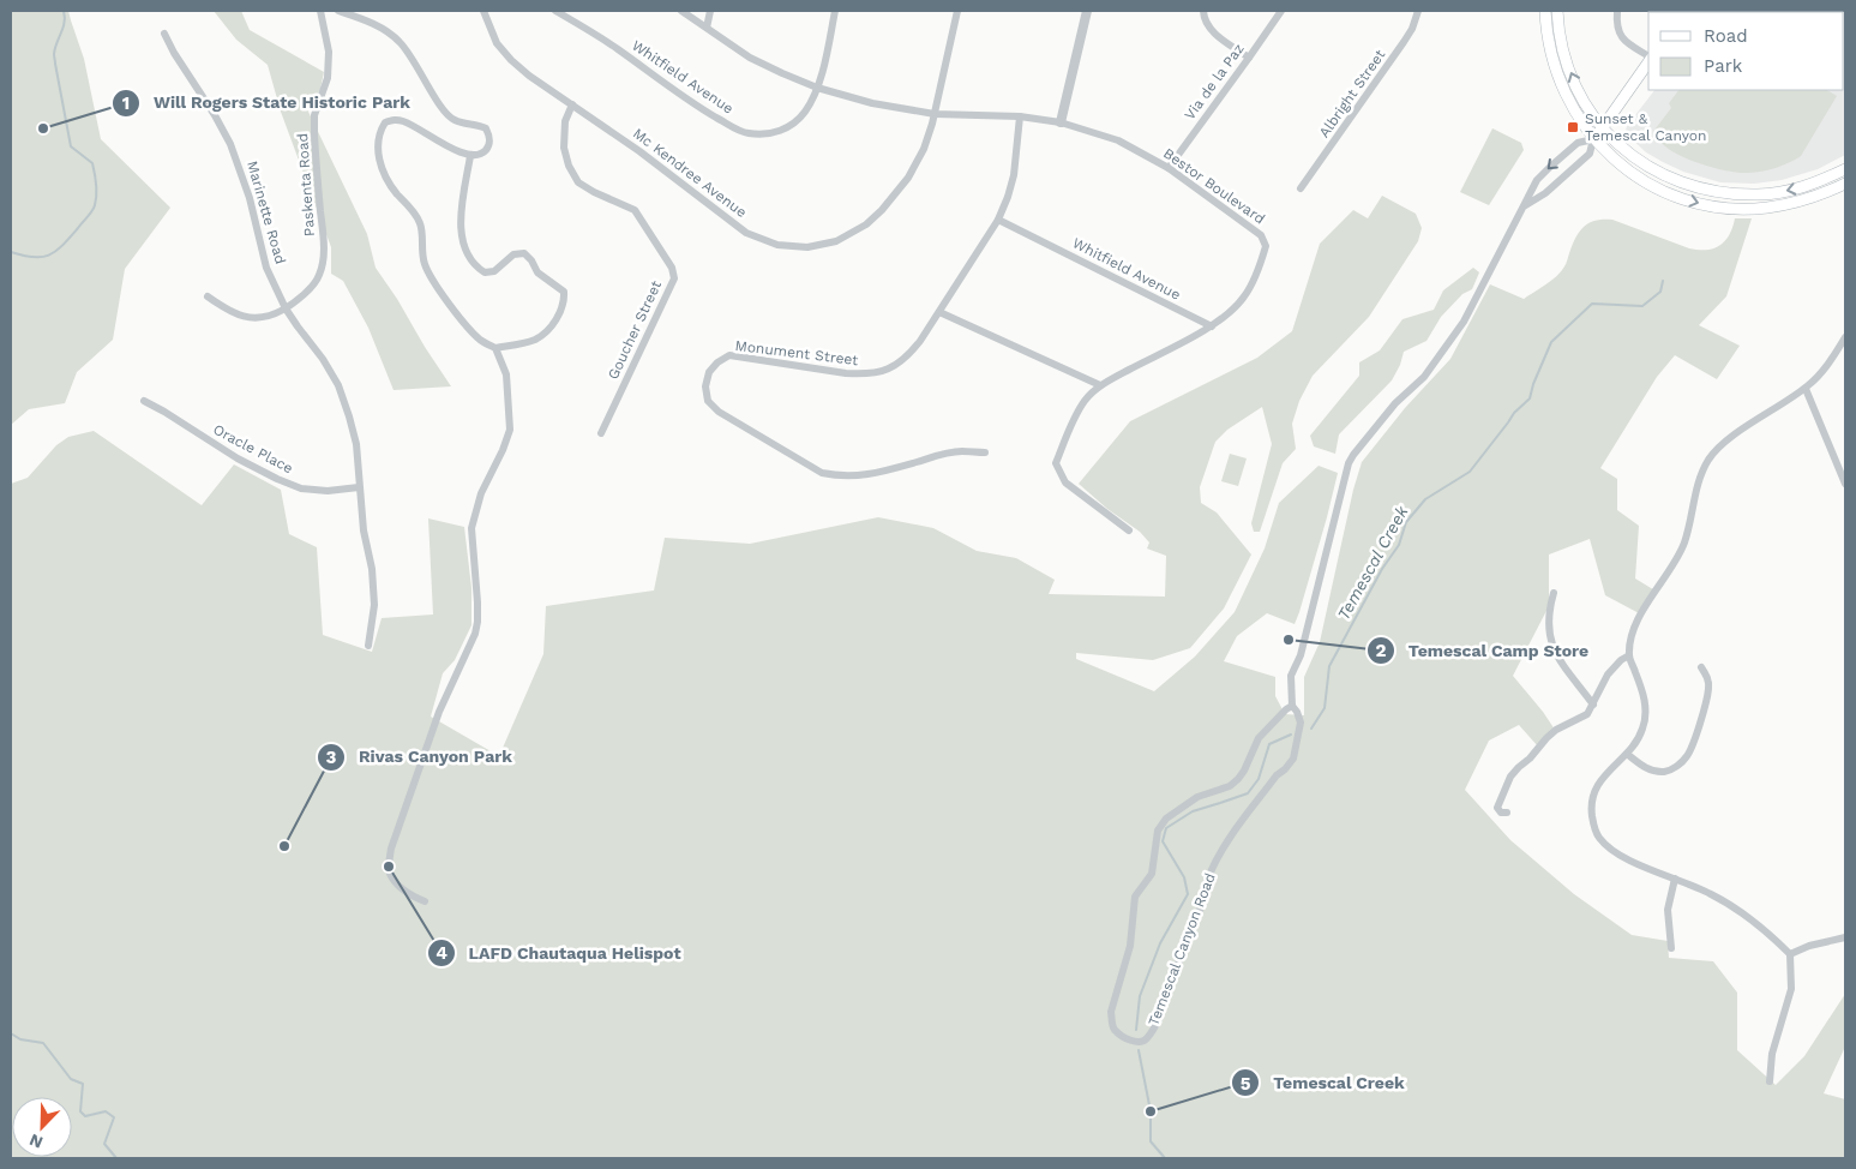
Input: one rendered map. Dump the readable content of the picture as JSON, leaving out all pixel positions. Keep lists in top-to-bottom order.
{
  "streets": {
    "main road": ["Temescal Canyon Road"],
    "street": [
      "Whitfield Avenue",
      "Via de la Paz",
      "Albright Street",
      "Mc Kendree Avenue",
      "Paskenta Road",
      "Bestor Boulevard",
      "Marinette Road",
      "Goucher Street",
      "Monument Street",
      "Oracle Place"
    ]
  },
  "crossings": [
    ["Whitfield Avenue", "Bestor Boulevard"],
    ["Whitfield Avenue", "Monument Street"],
    ["Via de la Paz", "Bestor Boulevard"],
    ["Mc Kendree Avenue", "Bestor Boulevard"],
    ["Mc Kendree Avenue", "Goucher Street"],
    ["Paskenta Road", "Marinette Road"],
    ["Bestor Boulevard", "Monument Street"],
    ["Marinette Road", "Oracle Place"]
  ],
  "water": ["Temescal Creek"],
  "places": {
    "transit": ["Sunset & Temescal Canyon"],
    "other": [
      "Will Rogers State Historic Park",
      "Temescal Camp Store",
      "Rivas Canyon Park",
      "LAFD Chautaqua Helispot",
      "Temescal Creek"
    ]
  },
  "legend": ["Road", "Park"],
  "north": "bottom left"
}
